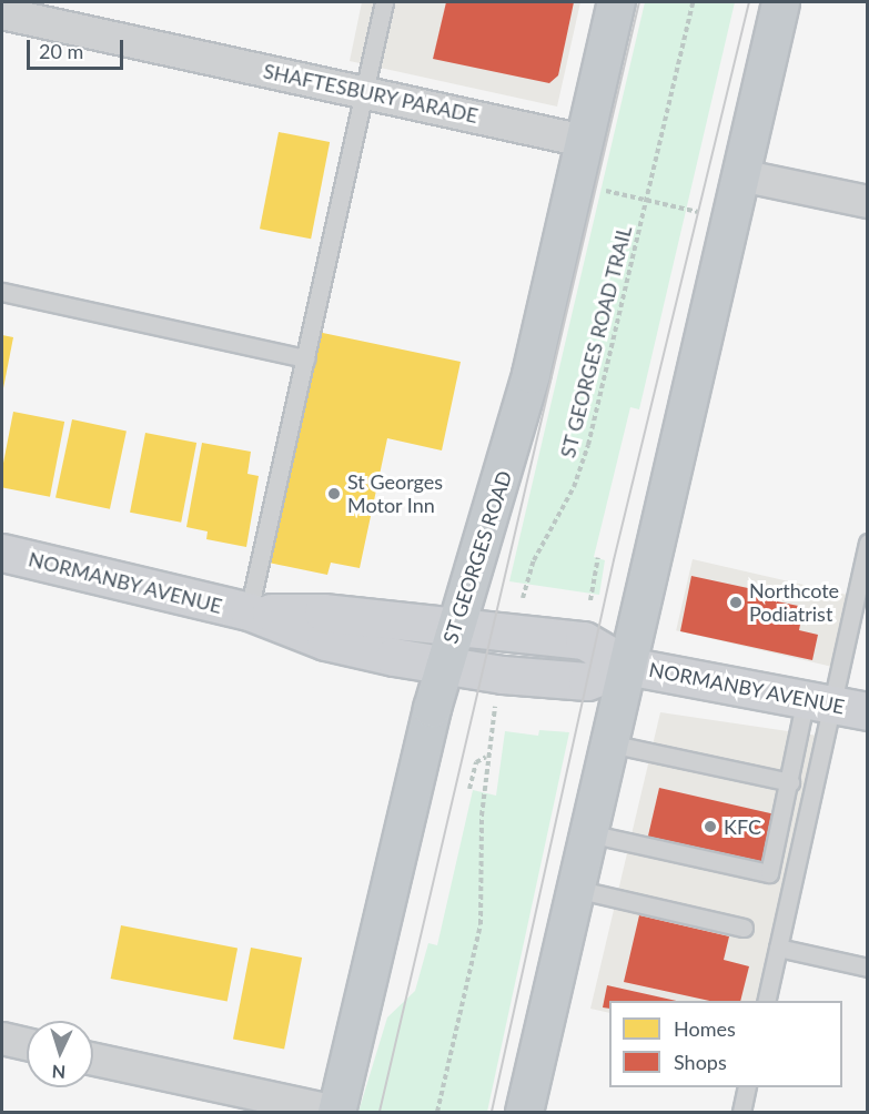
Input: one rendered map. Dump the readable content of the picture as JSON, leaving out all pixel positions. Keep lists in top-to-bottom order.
{
  "streets": {
    "highway": ["ST GEORGES ROAD"],
    "main road": ["NORMANBY AVENUE"],
    "street": ["SHAFTESBURY PARADE"],
    "path": ["ST GEORGES ROAD TRAIL"]
  },
  "crossings": [
    ["SHAFTESBURY PARADE", "ST GEORGES ROAD"],
    ["ST GEORGES ROAD TRAIL", "NORMANBY AVENUE"],
    ["ST GEORGES ROAD", "NORMANBY AVENUE"]
  ],
  "places": ["St Georges Motor Inn", "Northcote Podiatrist", "KFC"],
  "legend": ["Homes", "Shops"],
  "scale_bar": "20 m",
  "north": "bottom"
}
